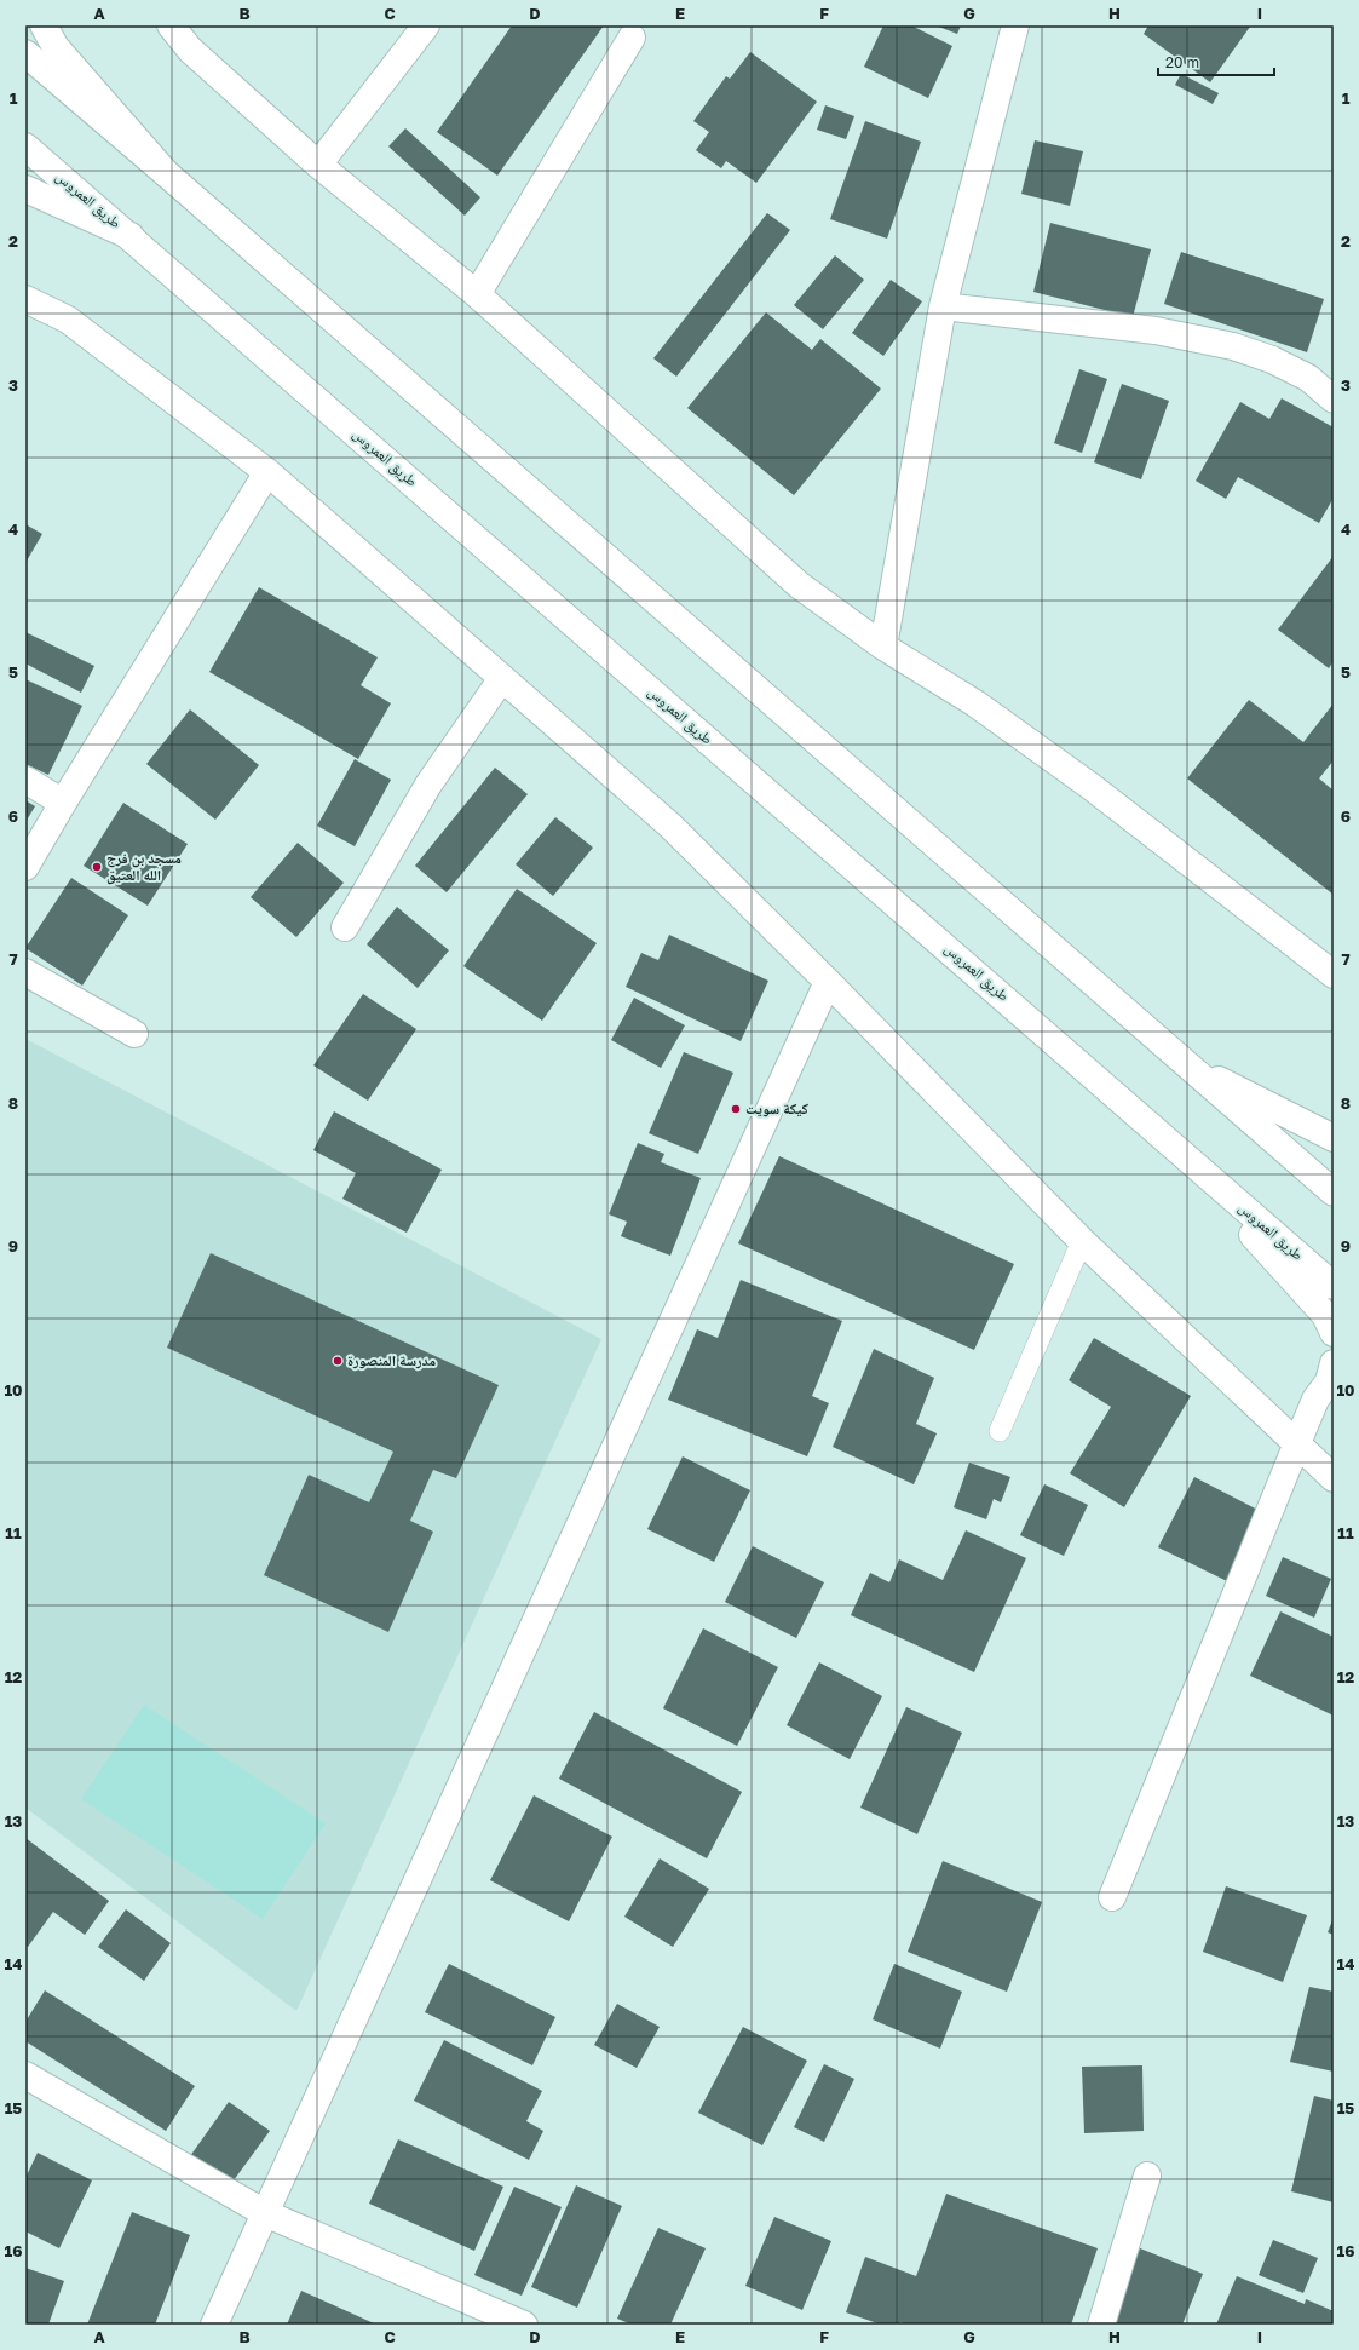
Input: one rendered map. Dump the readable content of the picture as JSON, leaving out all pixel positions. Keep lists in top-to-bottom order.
{
  "streets": {
    "main road": ["طريق العمروس"]
  },
  "places": ["مسجد بن فرج الله العتيق", "كيكة سويت", "مدرسة المنصورة"],
  "scale_bar": "20 m",
  "grid": {
    "columns": [
      "A",
      "B",
      "C",
      "D",
      "E",
      "F",
      "G",
      "H",
      "I"
    ],
    "rows": [
      "1",
      "2",
      "3",
      "4",
      "5",
      "6",
      "7",
      "8",
      "9",
      "10",
      "11",
      "12",
      "13",
      "14",
      "15",
      "16"
    ]
  }
}
